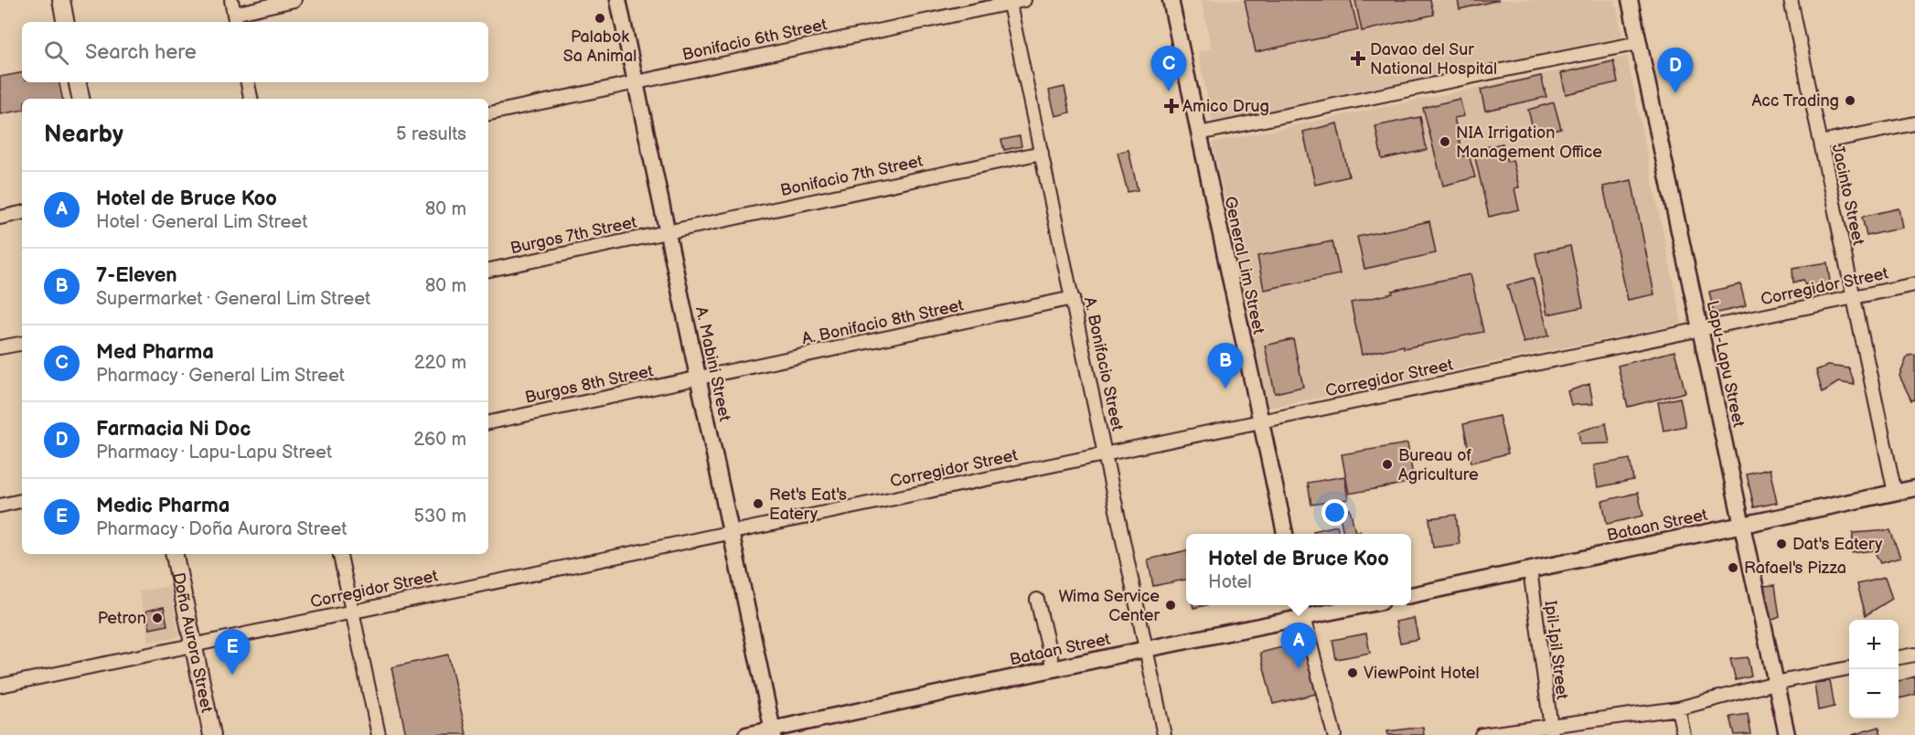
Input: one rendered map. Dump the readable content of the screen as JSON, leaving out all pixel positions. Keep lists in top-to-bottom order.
{
  "streets": {
    "main road": ["Doña Aurora Street"],
    "street": [
      "Bonifacio 6th Street",
      "Bonifacio 7th Street",
      "Jacinto Street",
      "Burgos 7th Street",
      "General Lim Street",
      "Corregidor Street",
      "A. Bonifacio 8th Street",
      "A. Mabini Street",
      "A. Bonifacio Street",
      "Lapu-Lapu Street",
      "Burgos 8th Street",
      "Bataan Street",
      "Ipil-Ipil Street"
    ]
  },
  "crossings": [
    ["Bonifacio 6th Street", "A. Mabini Street"],
    ["Bonifacio 6th Street", "A. Bonifacio Street"],
    ["Bonifacio 7th Street", "Burgos 7th Street"],
    ["Bonifacio 7th Street", "A. Mabini Street"],
    ["Bonifacio 7th Street", "A. Bonifacio Street"],
    ["Jacinto Street", "Corregidor Street"],
    ["Jacinto Street", "Bataan Street"],
    ["Burgos 7th Street", "A. Mabini Street"],
    ["General Lim Street", "Corregidor Street"],
    ["Corregidor Street", "A. Mabini Street"],
    ["Corregidor Street", "A. Bonifacio Street"],
    ["Corregidor Street", "Lapu-Lapu Street"],
    ["Corregidor Street", "Doña Aurora Street"],
    ["A. Bonifacio 8th Street", "A. Mabini Street"],
    ["A. Bonifacio 8th Street", "A. Bonifacio Street"],
    ["A. Bonifacio 8th Street", "Burgos 8th Street"],
    ["A. Mabini Street", "Burgos 8th Street"],
    ["A. Mabini Street", "Bataan Street"],
    ["A. Bonifacio Street", "Bataan Street"],
    ["Lapu-Lapu Street", "Bataan Street"],
    ["Bataan Street", "Ipil-Ipil Street"]
  ],
  "places": {
    "other": [
      "Palabok Sa Animal",
      "Acc Trading",
      "NIA Irrigation Management Office",
      "Bureau of Agriculture",
      "Ret's Eat's Eatery",
      "Dat's Eatery",
      "Rafael's Pizza",
      "Wima Service Center",
      "Petron",
      "ViewPoint Hotel"
    ],
    "health": ["Davao del Sur National Hospital", "Amico Drug"]
  },
  "page": {
    "search": "Search here",
    "pins": [
      "C",
      "D",
      "B",
      "A",
      "E"
    ],
    "heading": ["Nearby", "5 results"],
    "list": [
      {
        "mark": "A",
        "name": "Hotel de Bruce Koo",
        "note": "Hotel · General Lim Street",
        "value": "80 m"
      },
      {
        "mark": "B",
        "name": "7-Eleven",
        "note": "Supermarket · General Lim Street",
        "value": "80 m"
      },
      {
        "mark": "C",
        "name": "Med Pharma",
        "note": "Pharmacy · General Lim Street",
        "value": "220 m"
      },
      {
        "mark": "D",
        "name": "Farmacia Ni Doc",
        "note": "Pharmacy · Lapu-Lapu Street",
        "value": "260 m"
      },
      {
        "mark": "E",
        "name": "Medic Pharma",
        "note": "Pharmacy · Doña Aurora Street",
        "value": "530 m"
      }
    ],
    "popup": ["Hotel de Bruce Koo", "Hotel"],
    "map_buttons": ["+", "−"]
  }
}
